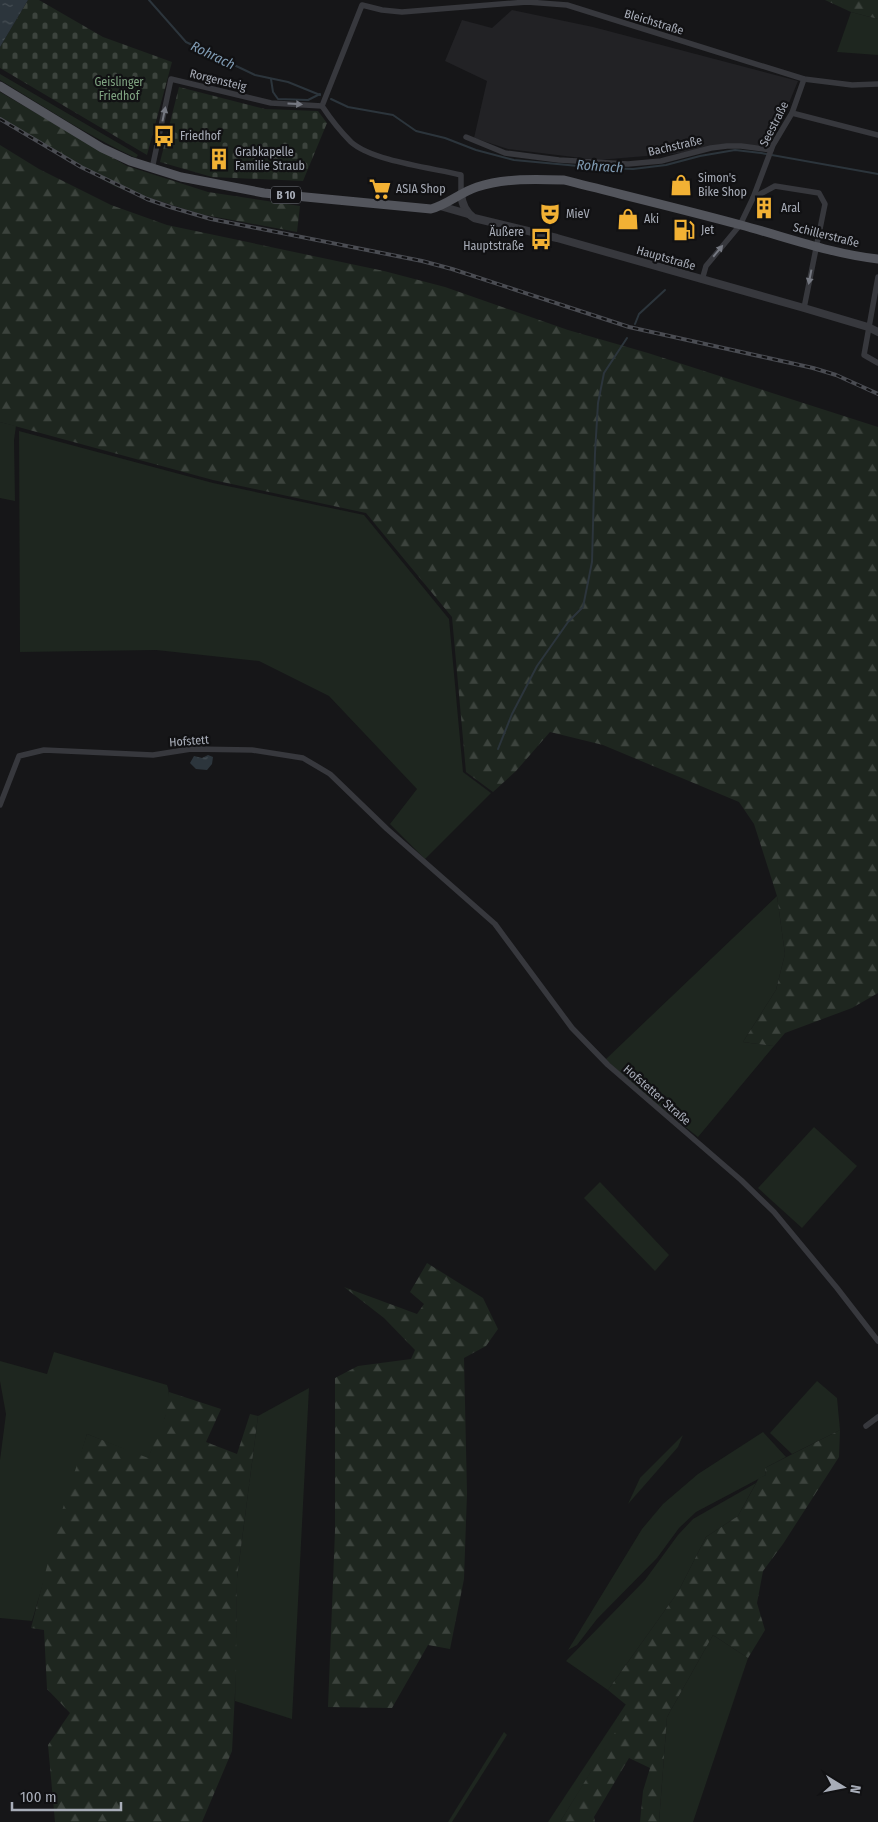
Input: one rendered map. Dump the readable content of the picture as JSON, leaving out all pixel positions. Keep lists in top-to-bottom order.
{
  "streets": {
    "main road": ["B 10", "Schillerstraße"],
    "street": [
      "Bleichstraße",
      "Rorgensteig",
      "Seestraße",
      "Bachstraße",
      "Hauptstraße",
      "Hofstett",
      "Hofstetter Straße"
    ]
  },
  "crossings": [
    ["Bleichstraße", "Rorgensteig"],
    ["Bleichstraße", "Seestraße"],
    ["Rorgensteig", "B 10"],
    ["Seestraße", "Bachstraße"],
    ["Seestraße", "Schillerstraße"],
    ["Seestraße", "Hauptstraße"],
    ["B 10", "Schillerstraße"],
    ["B 10", "Hauptstraße"],
    ["Hofstett", "Hofstetter Straße"]
  ],
  "water": ["Rohrach"],
  "parks": ["Geislinger Friedhof"],
  "places": {
    "bus stop": ["Friedhof", "Äußere Hauptstraße"],
    "building": ["Grabkapelle Familie Straub", "Aral"],
    "shop": ["Simon's Bike Shop", "Aki"],
    "supermarket": ["ASIA Shop"],
    "theatre": ["MieV"],
    "fuel station": ["Jet"]
  },
  "scale_bar": "100 m",
  "north": "right"
}
